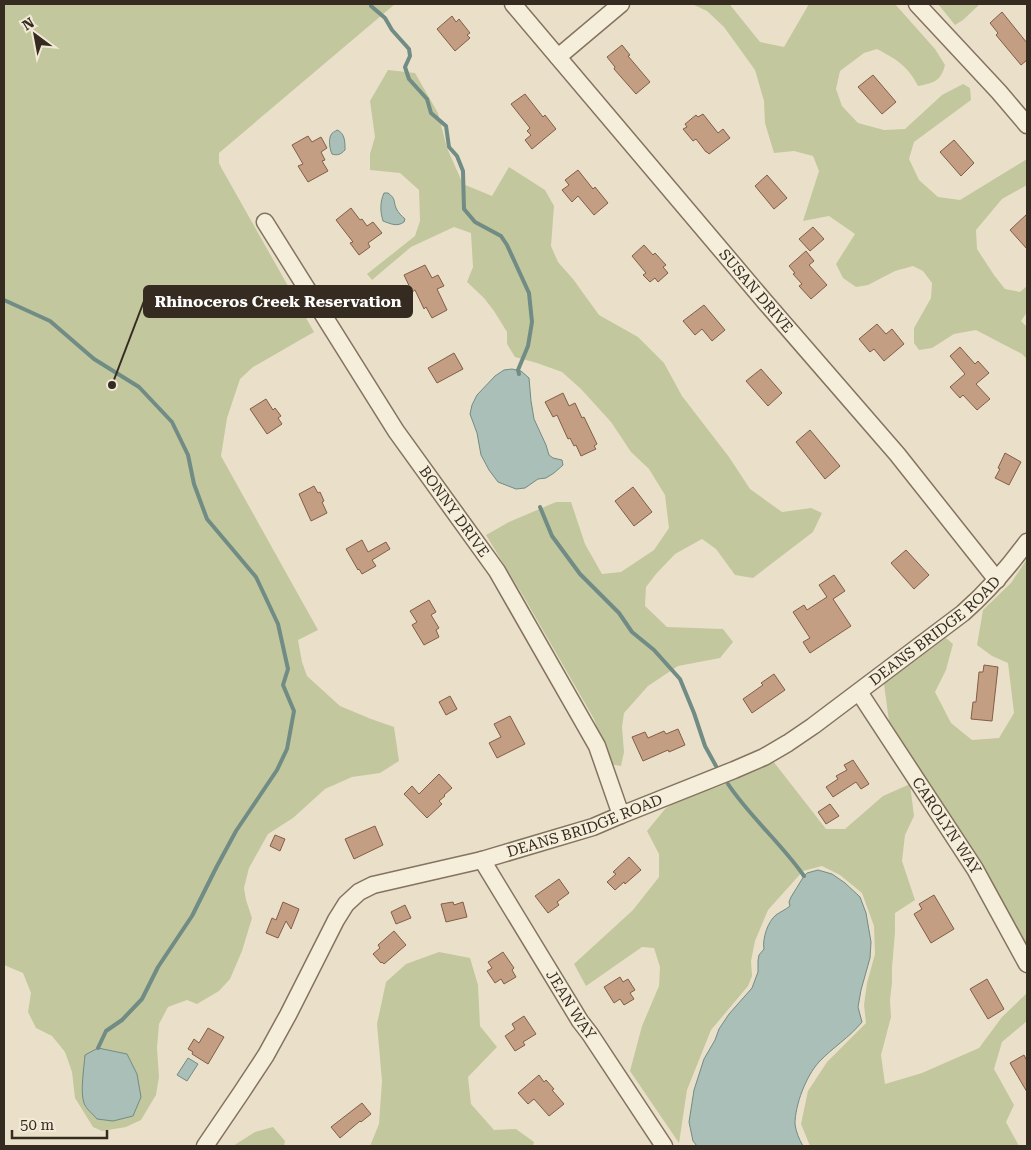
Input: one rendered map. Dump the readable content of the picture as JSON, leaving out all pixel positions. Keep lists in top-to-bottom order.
{
  "streets": {
    "street": [
      "SUSAN DRIVE",
      "BONNY DRIVE",
      "DEANS BRIDGE ROAD",
      "CAROLYN WAY",
      "JEAN WAY"
    ]
  },
  "crossings": [
    ["SUSAN DRIVE", "DEANS BRIDGE ROAD"],
    ["BONNY DRIVE", "DEANS BRIDGE ROAD"],
    ["DEANS BRIDGE ROAD", "CAROLYN WAY"],
    ["DEANS BRIDGE ROAD", "JEAN WAY"]
  ],
  "places": ["Rhinoceros Creek Reservation"],
  "scale_bar": "50 m",
  "north": "top left"
}
